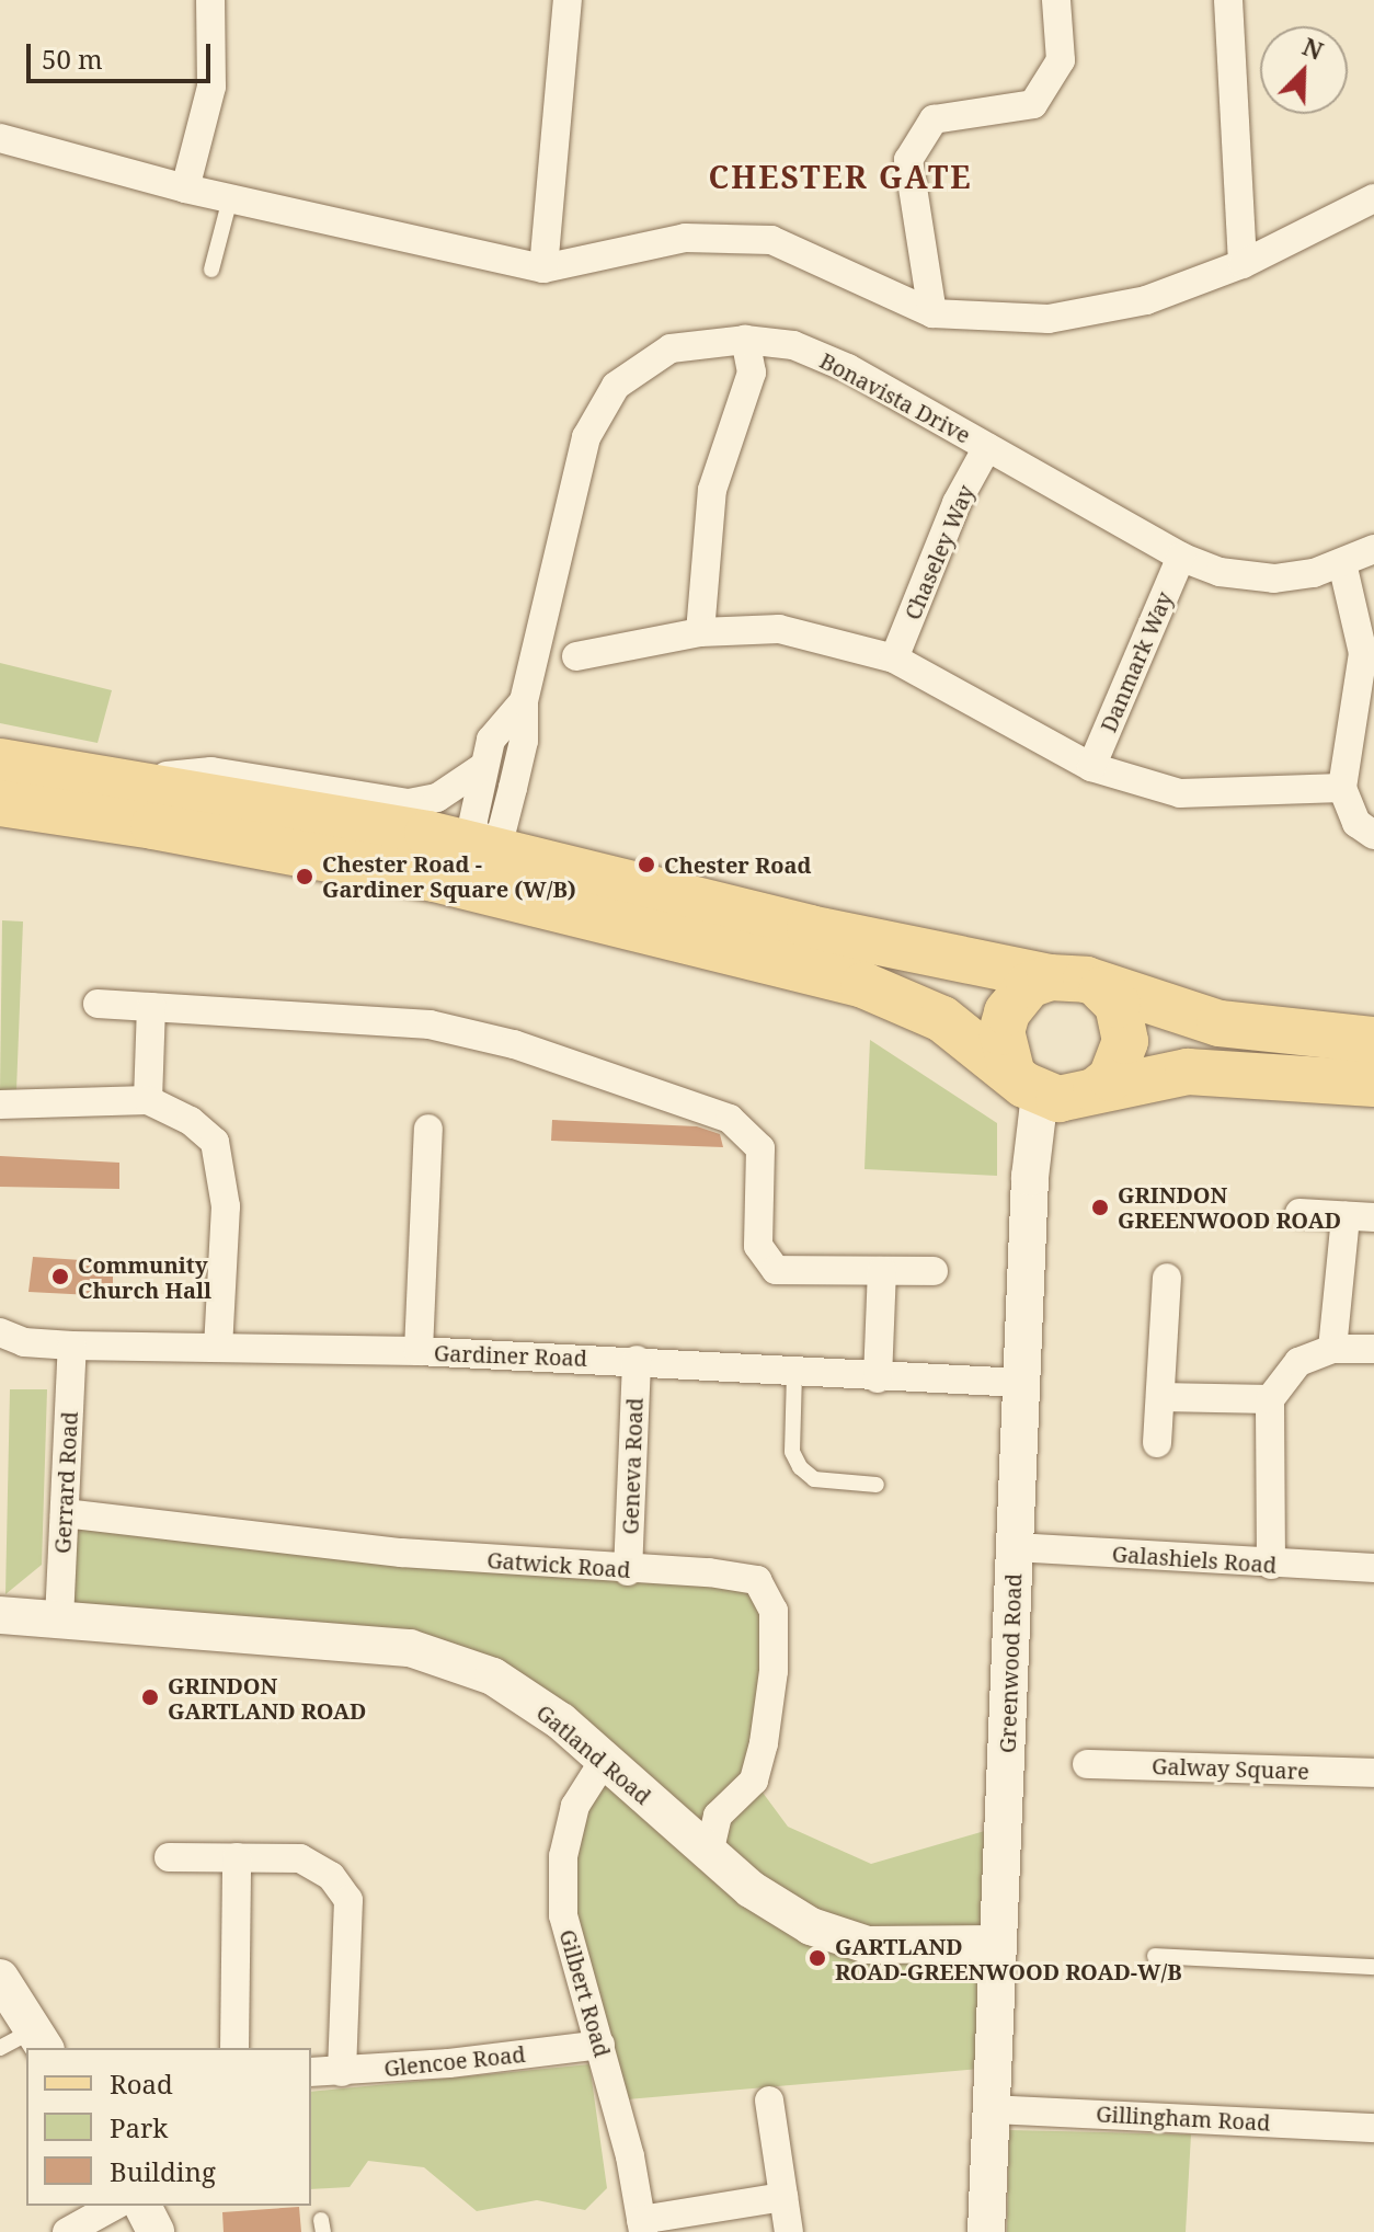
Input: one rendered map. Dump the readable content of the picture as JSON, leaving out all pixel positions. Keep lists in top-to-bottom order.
{
  "streets": {
    "street": [
      "Bonavista Drive",
      "Chaseley Way",
      "Danmark Way",
      "Gardiner Road",
      "Geneva Road",
      "Gerrard Road",
      "Galashiels Road",
      "Gatwick Road",
      "Greenwood Road",
      "Gatland Road",
      "Galway Square",
      "Gilbert Road",
      "Glencoe Road",
      "Gillingham Road"
    ]
  },
  "crossings": [
    ["Bonavista Drive", "Chaseley Way"],
    ["Bonavista Drive", "Danmark Way"],
    ["Gardiner Road", "Geneva Road"],
    ["Gardiner Road", "Gerrard Road"],
    ["Gardiner Road", "Greenwood Road"],
    ["Geneva Road", "Gatwick Road"],
    ["Gerrard Road", "Gatwick Road"],
    ["Gerrard Road", "Gatland Road"],
    ["Galashiels Road", "Greenwood Road"],
    ["Gatwick Road", "Gatland Road"],
    ["Greenwood Road", "Gatland Road"],
    ["Greenwood Road", "Gillingham Road"],
    ["Gatland Road", "Gilbert Road"],
    ["Gilbert Road", "Glencoe Road"]
  ],
  "districts": ["CHESTER GATE"],
  "places": [
    "Chester Road",
    "Chester Road - Gardiner Square (W/B)",
    "GRINDON GREENWOOD ROAD",
    "Community Church Hall",
    "GRINDON GARTLAND ROAD",
    "GARTLAND ROAD-GREENWOOD ROAD-W/B"
  ],
  "legend": ["Road", "Park", "Building"],
  "scale_bar": "50 m",
  "north": "top right"
}
